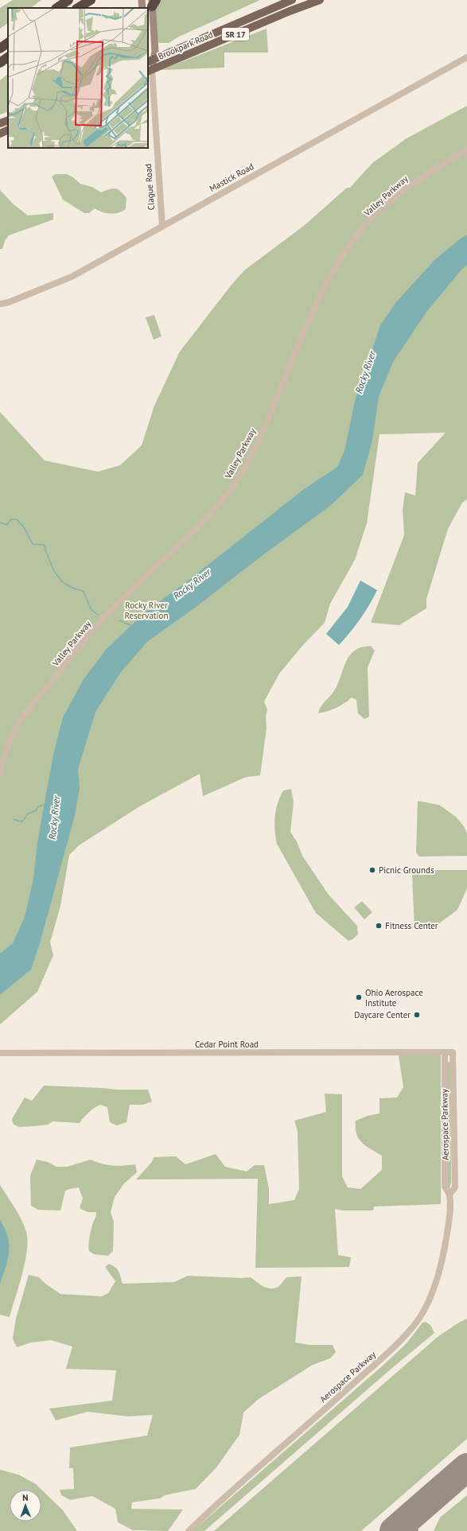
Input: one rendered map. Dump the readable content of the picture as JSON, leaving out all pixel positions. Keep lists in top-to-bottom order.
{
  "streets": {
    "main road": ["SR 17", "Brookpark Road", "Clague Road"],
    "street": [
      "Mastick Road",
      "Valley Parkway",
      "Cedar Point Road",
      "Aerospace Parkway"
    ]
  },
  "crossings": [
    ["Brookpark Road", "Clague Road"],
    ["Mastick Road", "Clague Road"],
    ["Cedar Point Road", "Aerospace Parkway"]
  ],
  "water": ["Rocky River"],
  "parks": ["Rocky River Reservation"],
  "places": [
    "Picnic Grounds",
    "Fitness Center",
    "Ohio Aerospace Institute",
    "Daycare Center"
  ],
  "north": "top"
}
